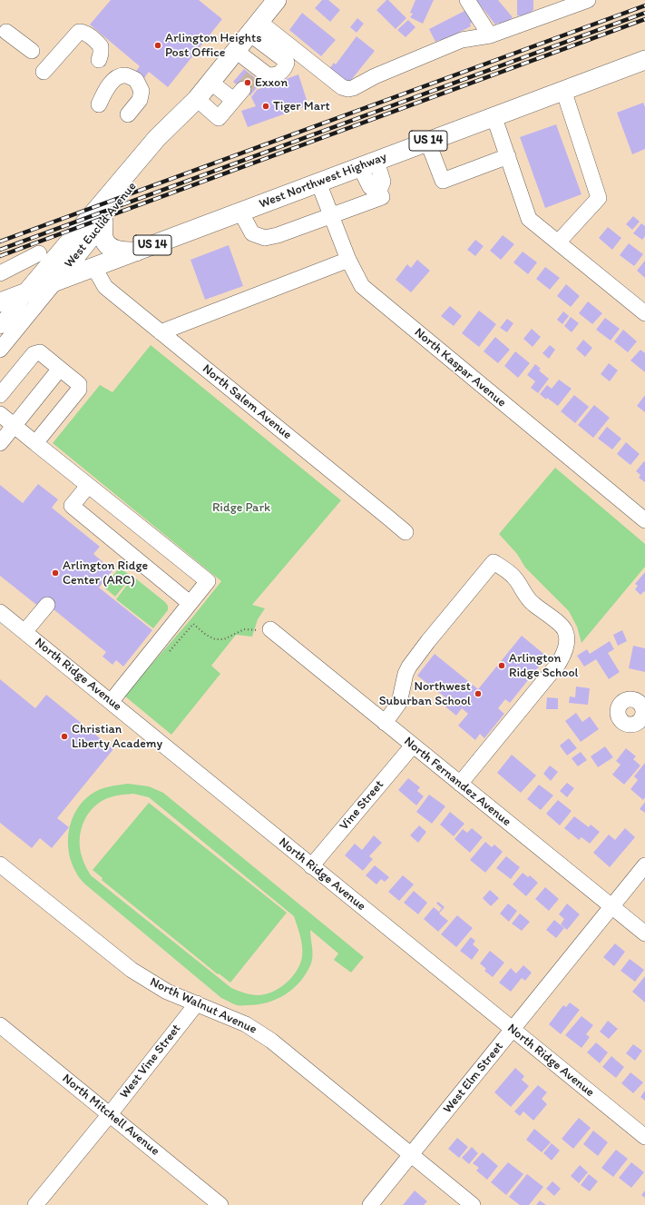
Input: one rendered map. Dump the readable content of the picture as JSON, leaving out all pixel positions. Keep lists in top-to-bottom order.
{
  "streets": {
    "main road": ["US 14", "West Northwest Highway", "West Euclid Avenue"],
    "street": [
      "North Kaspar Avenue",
      "North Salem Avenue",
      "North Ridge Avenue",
      "North Fernandez Avenue",
      "Vine Street",
      "North Walnut Avenue",
      "West Vine Street",
      "West Elm Street",
      "North Mitchell Avenue"
    ]
  },
  "crossings": [
    ["West Northwest Highway", "West Euclid Avenue"],
    ["West Northwest Highway", "North Kaspar Avenue"],
    ["West Northwest Highway", "North Salem Avenue"],
    ["North Ridge Avenue", "Vine Street"],
    ["North Ridge Avenue", "West Elm Street"],
    ["North Fernandez Avenue", "Vine Street"],
    ["North Fernandez Avenue", "West Elm Street"],
    ["North Walnut Avenue", "West Vine Street"],
    ["North Walnut Avenue", "West Elm Street"],
    ["West Vine Street", "North Mitchell Avenue"]
  ],
  "parks": ["Ridge Park"],
  "places": [
    "Arlington Heights Post Office",
    "Exxon",
    "Tiger Mart",
    "Arlington Ridge Center (ARC)",
    "Arlington Ridge School",
    "Northwest Suburban School",
    "Christian Liberty Academy"
  ]
}
